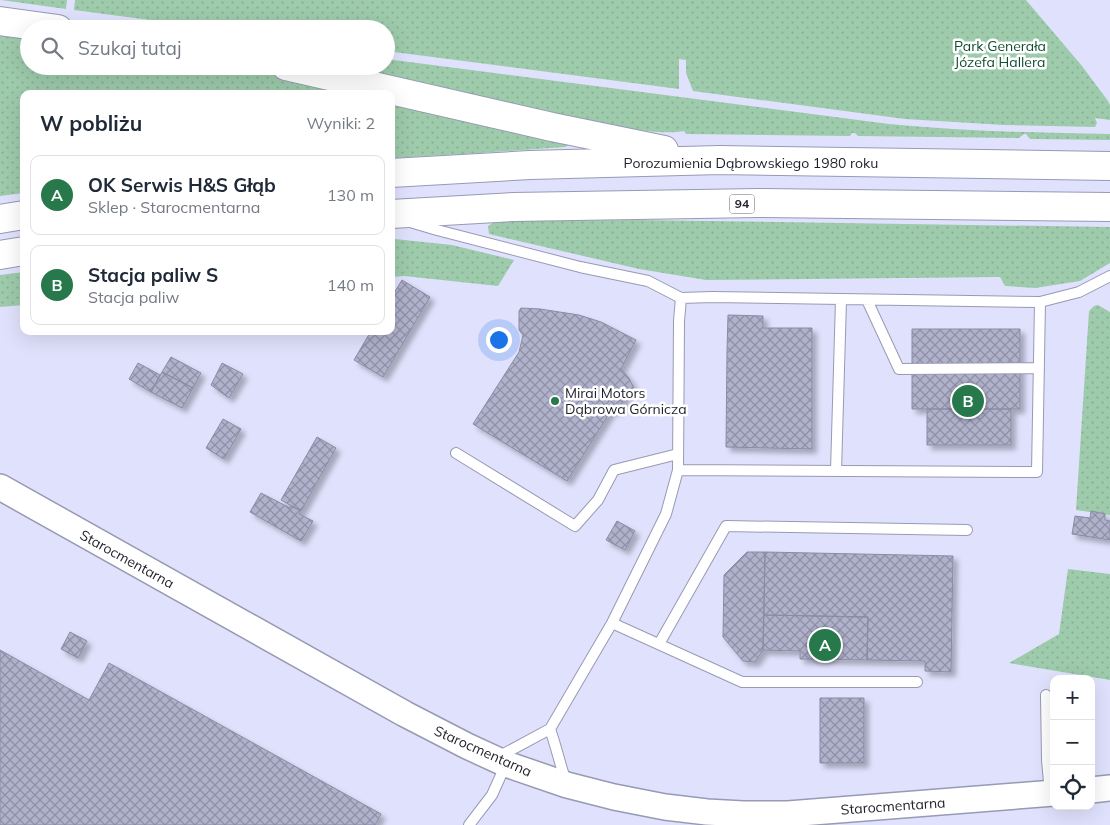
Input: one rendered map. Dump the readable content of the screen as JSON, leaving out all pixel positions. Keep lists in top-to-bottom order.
{
  "streets": {
    "main road": ["Porozumienia Dąbrowskiego 1980 roku", "94"],
    "street": ["Starocmentarna"]
  },
  "parks": ["Park Generała Józefa Hallera"],
  "places": ["Mirai Motors Dąbrowa Górnicza"],
  "page": {
    "search": "Szukaj tutaj",
    "heading": ["W pobliżu", "Wyniki: 2"],
    "list": [
      {
        "mark": "A",
        "name": "OK Serwis H&S Głąb",
        "note": "Sklep · Starocmentarna",
        "value": "130 m"
      },
      {
        "mark": "B",
        "name": "Stacja paliw S",
        "note": "Stacja paliw",
        "value": "140 m"
      }
    ],
    "pins": ["B", "A"],
    "map_buttons": ["+", "−"]
  }
}
